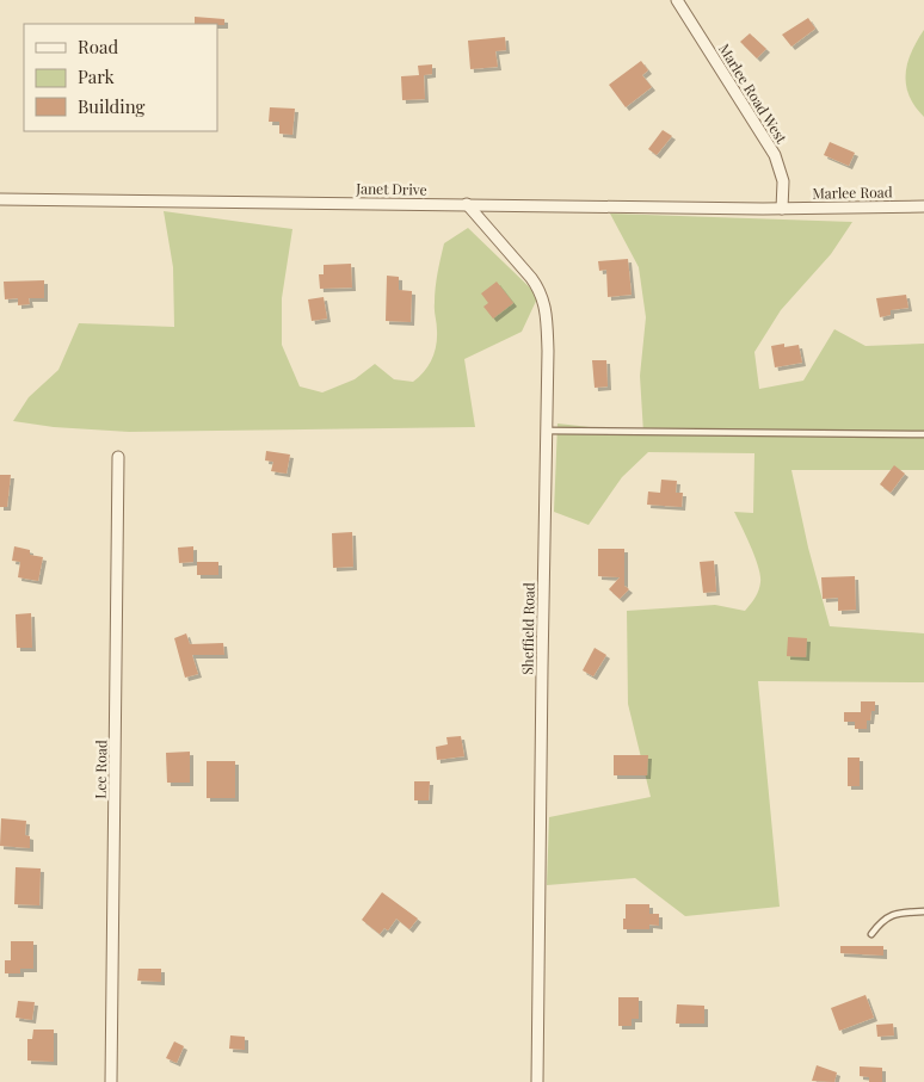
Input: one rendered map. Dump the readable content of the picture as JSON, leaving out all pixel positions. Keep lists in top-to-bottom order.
{
  "streets": {
    "street": [
      "Marlee Road West",
      "Janet Drive",
      "Marlee Road",
      "Sheffield Road",
      "Lee Road"
    ]
  },
  "crossings": [
    ["Marlee Road West", "Janet Drive"],
    ["Marlee Road West", "Marlee Road"],
    ["Janet Drive", "Marlee Road"],
    ["Janet Drive", "Sheffield Road"]
  ],
  "legend": ["Road", "Park", "Building"]
}
